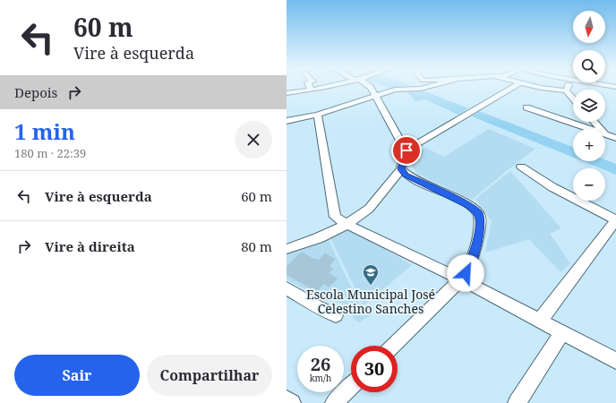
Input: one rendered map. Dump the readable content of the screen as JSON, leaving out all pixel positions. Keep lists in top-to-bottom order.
{
  "places": {
    "school or university": ["Escola Municipal José Celestino Sanches"]
  },
  "north": "bottom",
  "page": {
    "turn": ["60 m", "Vire à esquerda"],
    "map_buttons": ["+", "−"],
    "then": "Depois",
    "heading": ["1 min", "180 m · 22:39"],
    "list": [
      {
        "name": "Vire à esquerda",
        "value": "60 m"
      },
      {
        "name": "Vire à direita",
        "value": "80 m"
      }
    ],
    "speed": "26 km/h",
    "limit": "30",
    "buttons": ["Sair", "Compartilhar"]
  }
}
